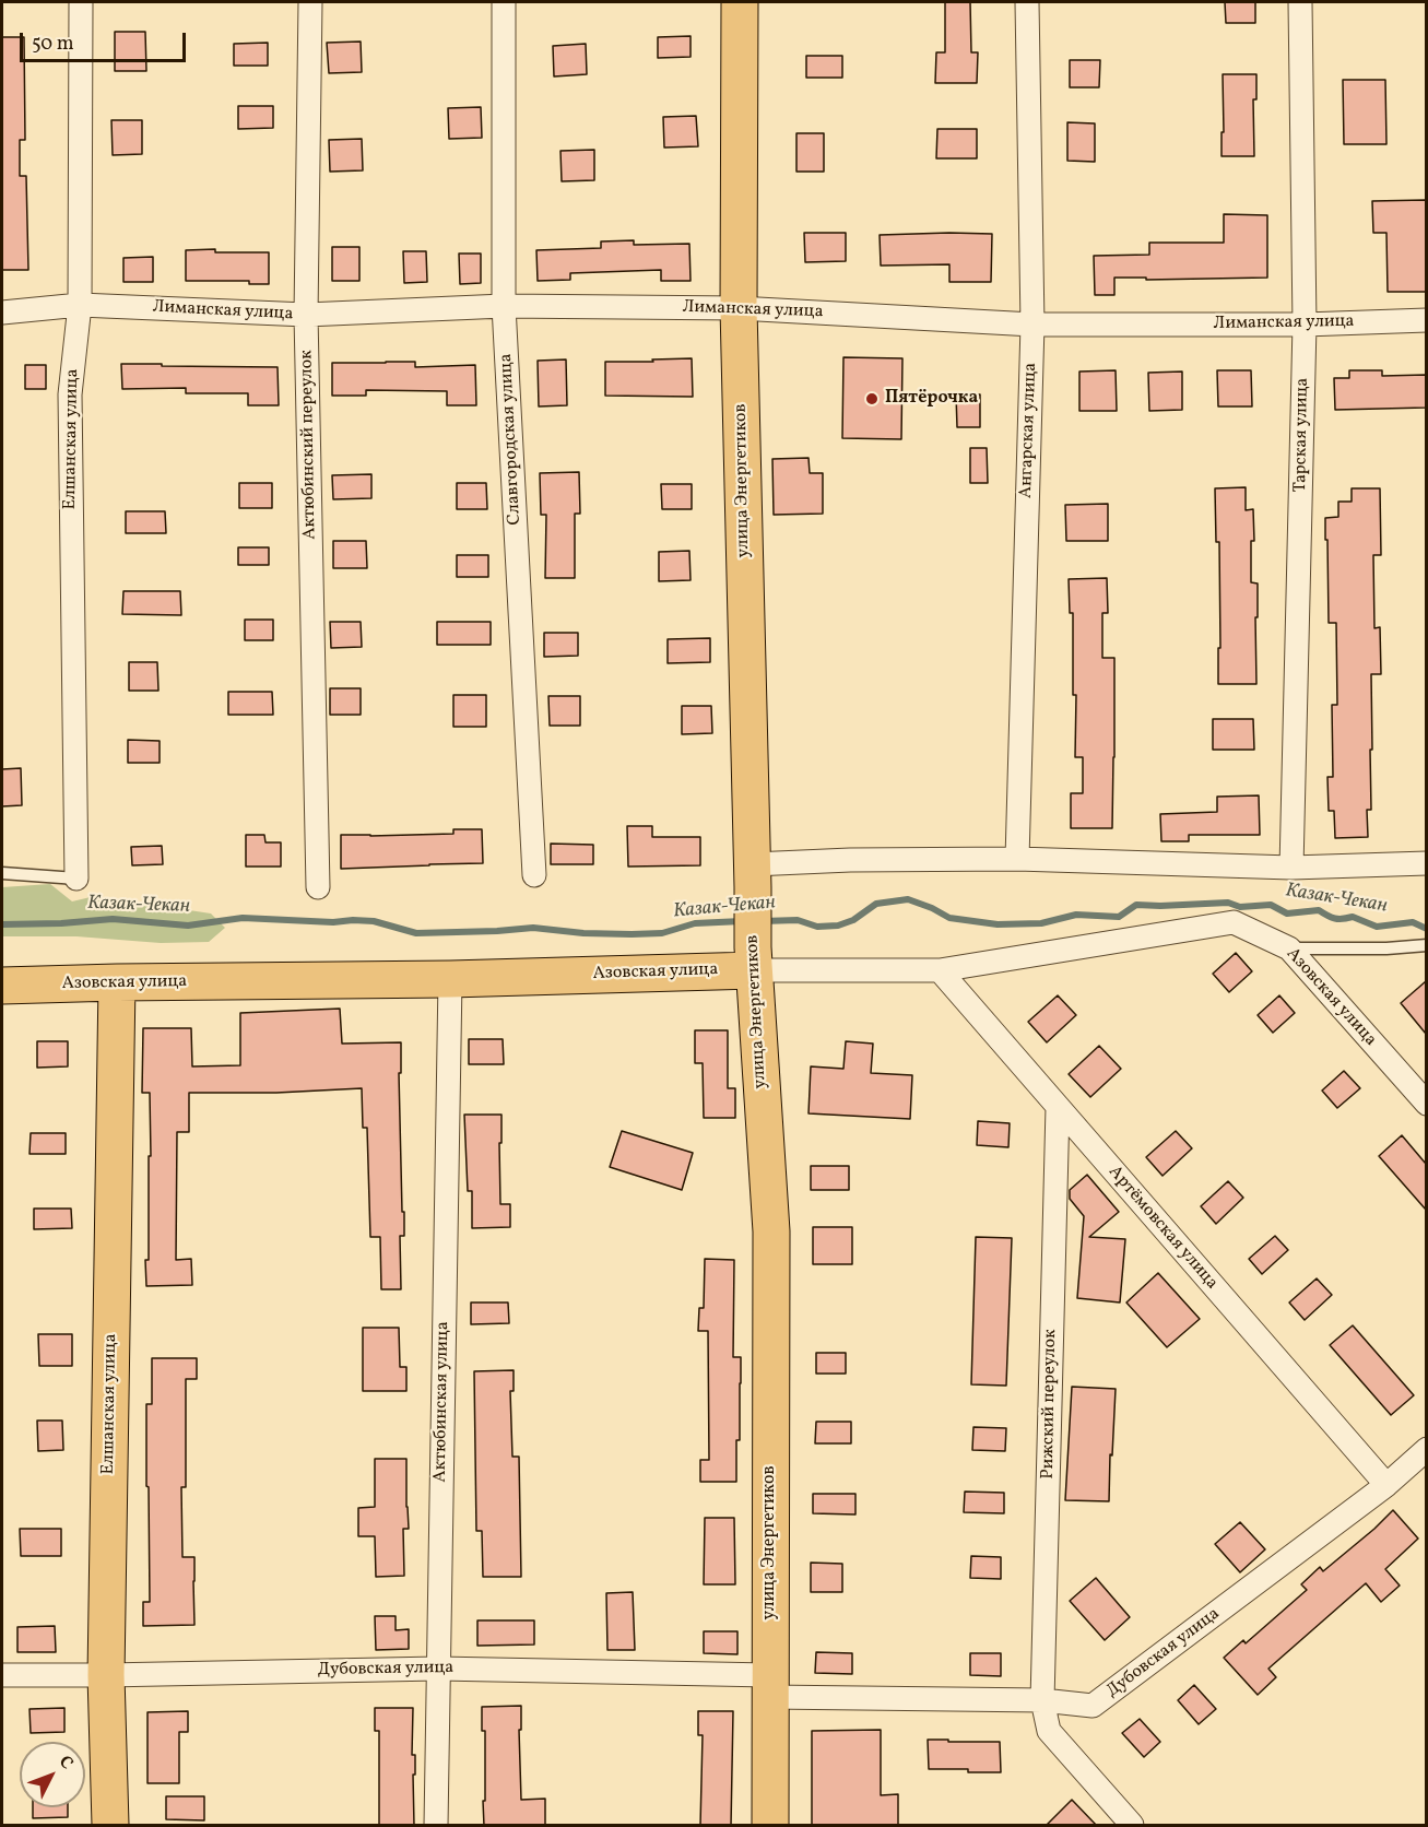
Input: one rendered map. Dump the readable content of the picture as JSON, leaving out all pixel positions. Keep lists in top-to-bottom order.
{
  "streets": {
    "main road": ["Елшанская улица", "улица Энергетиков", "Азовская улица"],
    "street": [
      "Лиманская улица",
      "Ангарская улица",
      "Тарская улица",
      "Славгородская улица",
      "Актюбинский переулок",
      "Артёмовская улица",
      "Актюбинская улица",
      "Рижский переулок",
      "Дубовская улица"
    ]
  },
  "crossings": [
    ["Лиманская улица", "Ангарская улица"],
    ["Лиманская улица", "Тарская улица"],
    ["Лиманская улица", "Елшанская улица"],
    ["Лиманская улица", "Славгородская улица"],
    ["Лиманская улица", "Актюбинский переулок"],
    ["Лиманская улица", "улица Энергетиков"],
    ["Елшанская улица", "Азовская улица"],
    ["Елшанская улица", "Дубовская улица"],
    ["улица Энергетиков", "Азовская улица"],
    ["улица Энергетиков", "Дубовская улица"],
    ["Азовская улица", "Артёмовская улица"],
    ["Азовская улица", "Актюбинская улица"],
    ["Артёмовская улица", "Рижский переулок"],
    ["Артёмовская улица", "Дубовская улица"],
    ["Актюбинская улица", "Дубовская улица"],
    ["Рижский переулок", "Дубовская улица"]
  ],
  "water": ["Казак-Чекан"],
  "places": ["Пятёрочка"],
  "scale_bar": "50 m",
  "north": "top right"
}
